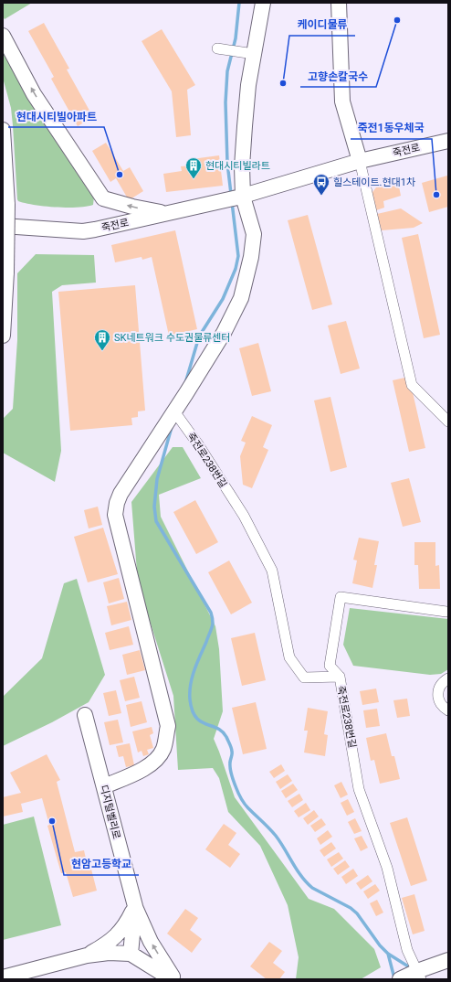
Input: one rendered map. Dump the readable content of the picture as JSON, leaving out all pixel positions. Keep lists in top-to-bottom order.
{
  "streets": {
    "street": ["죽전로", "죽전로238번길", "디지털벨리로"]
  },
  "places": {
    "other": [
      "고향손칼국수",
      "케이디물류",
      "현대시티빌아파트",
      "죽전1동우체국",
      "현암고등학교"
    ],
    "building": ["현대시티빌라트", "SK네트워크 수도권물류센터"],
    "bus stop": ["힐스테이트.현대1차"]
  }
}
